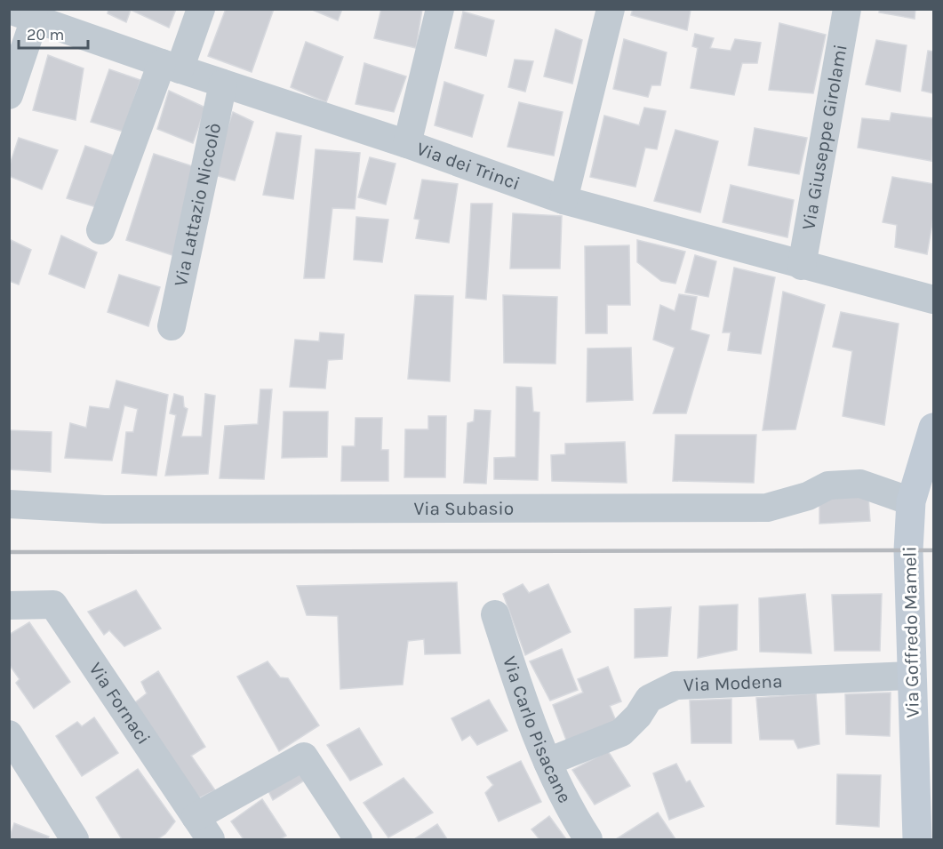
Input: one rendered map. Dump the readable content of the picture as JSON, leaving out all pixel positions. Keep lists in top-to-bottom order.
{
  "streets": {
    "main road": ["Via Goffredo Mameli"],
    "street": [
      "Via Giuseppe Girolami",
      "Via dei Trinci",
      "Via Lattazio Niccolò",
      "Via Subasio",
      "Via Modena",
      "Via Fornaci",
      "Via Carlo Pisacane"
    ]
  },
  "crossings": [
    ["Via Giuseppe Girolami", "Via dei Trinci"],
    ["Via dei Trinci", "Via Lattazio Niccolò"],
    ["Via Subasio", "Via Goffredo Mameli"],
    ["Via Goffredo Mameli", "Via Modena"],
    ["Via Modena", "Via Carlo Pisacane"]
  ],
  "scale_bar": "20 m"
}
